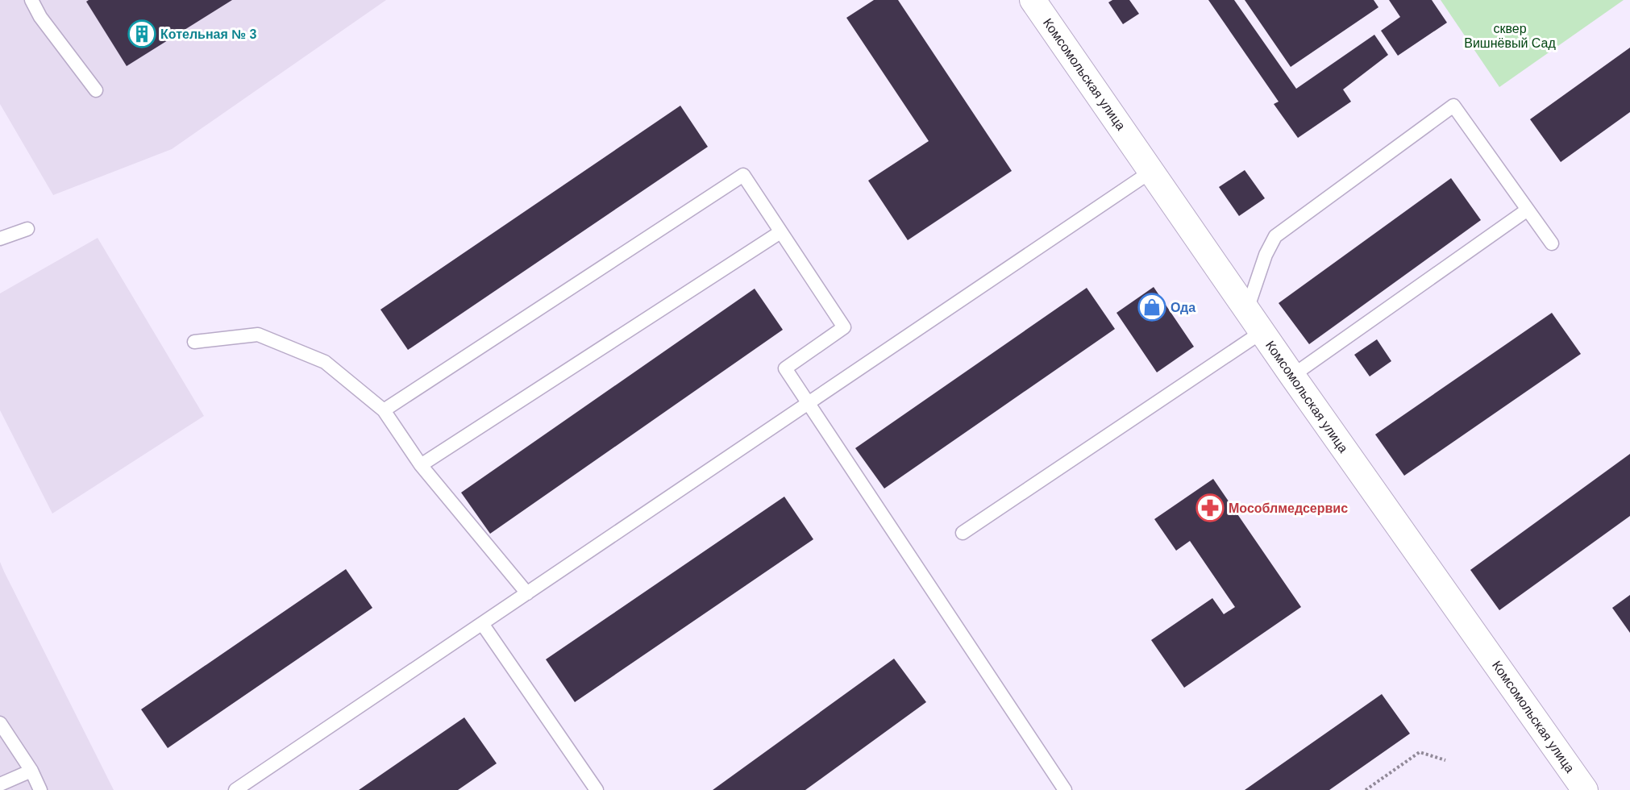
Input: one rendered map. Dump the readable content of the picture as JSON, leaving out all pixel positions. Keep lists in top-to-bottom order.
{
  "streets": {
    "street": ["Комсомольская улица"]
  },
  "parks": ["сквер Вишнёвый Сад"],
  "places": {
    "building": ["Котельная № 3"],
    "shop": ["Ода"],
    "pharmacy": ["Мособлмедсервис"]
  }
}
